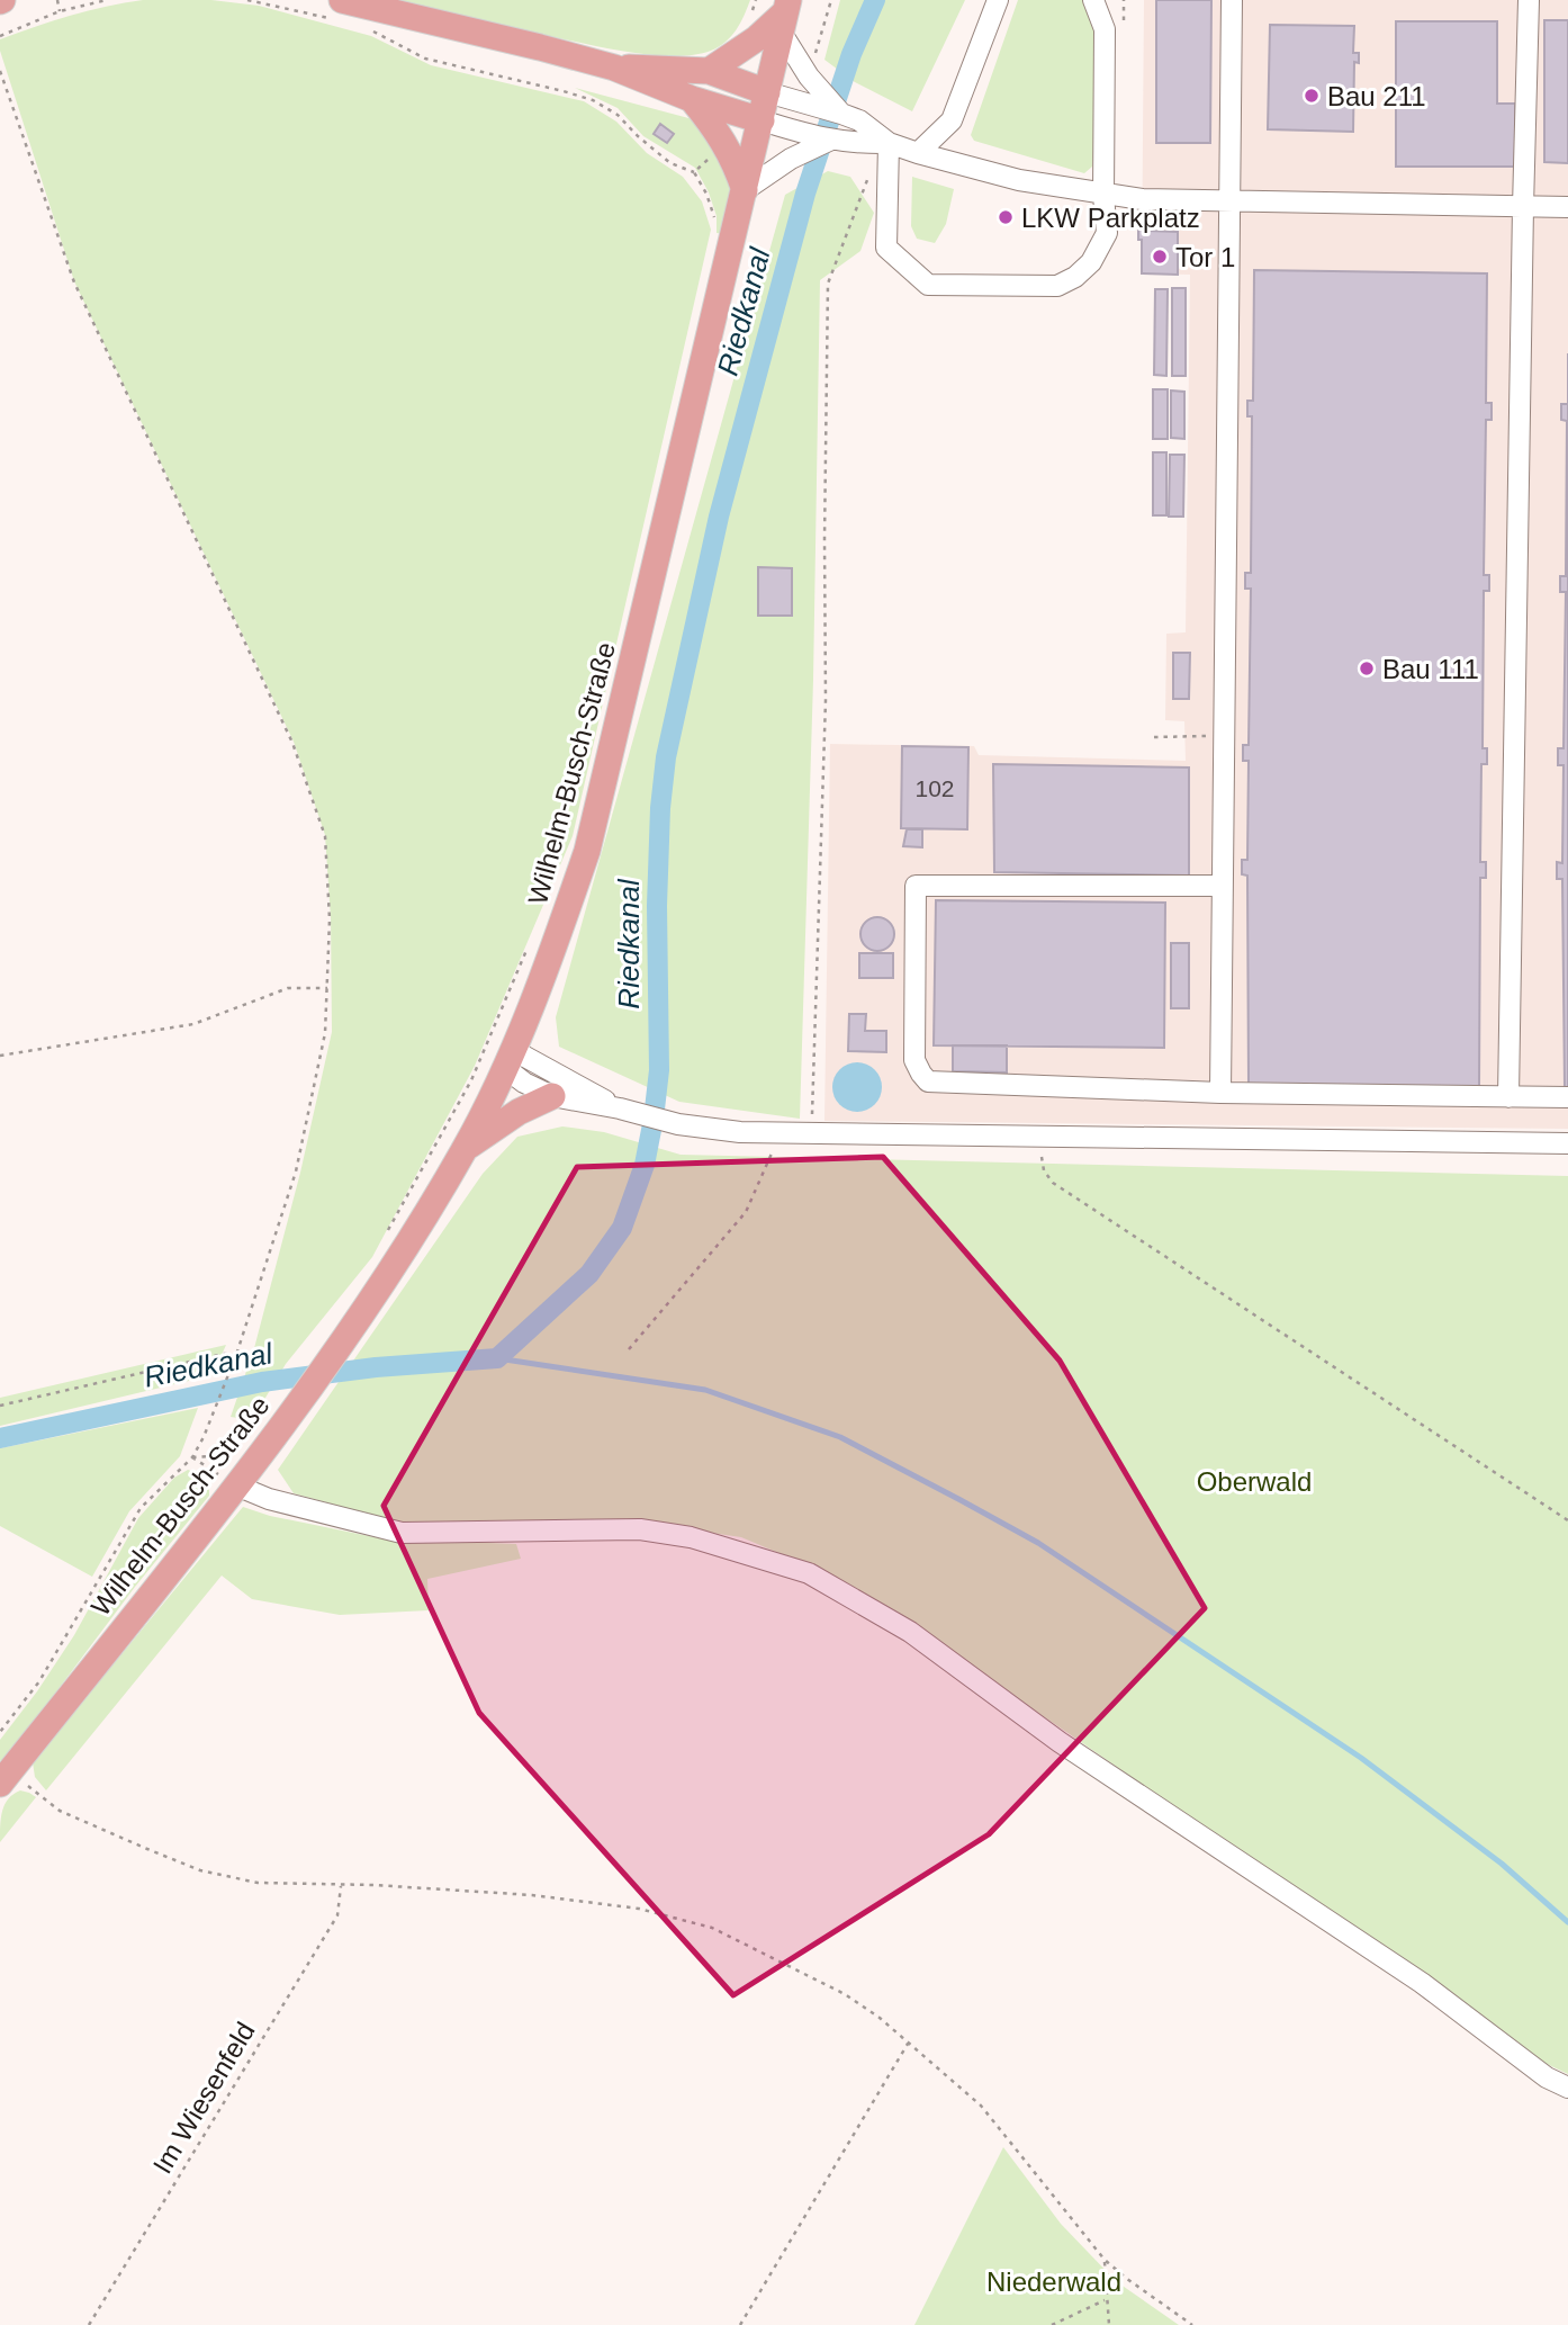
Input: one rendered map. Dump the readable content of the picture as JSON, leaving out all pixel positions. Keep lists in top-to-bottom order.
{
  "streets": {
    "main road": ["Wilhelm-Busch-Straße"],
    "path": ["Im Wiesenfeld"]
  },
  "water": ["Riedkanal"],
  "parks": ["Oberwald", "Niederwald"],
  "places": [
    "Bau 211",
    "LKW Parkplatz",
    "Tor 1",
    "Bau 111"
  ],
  "house_numbers": ["102"]
}
